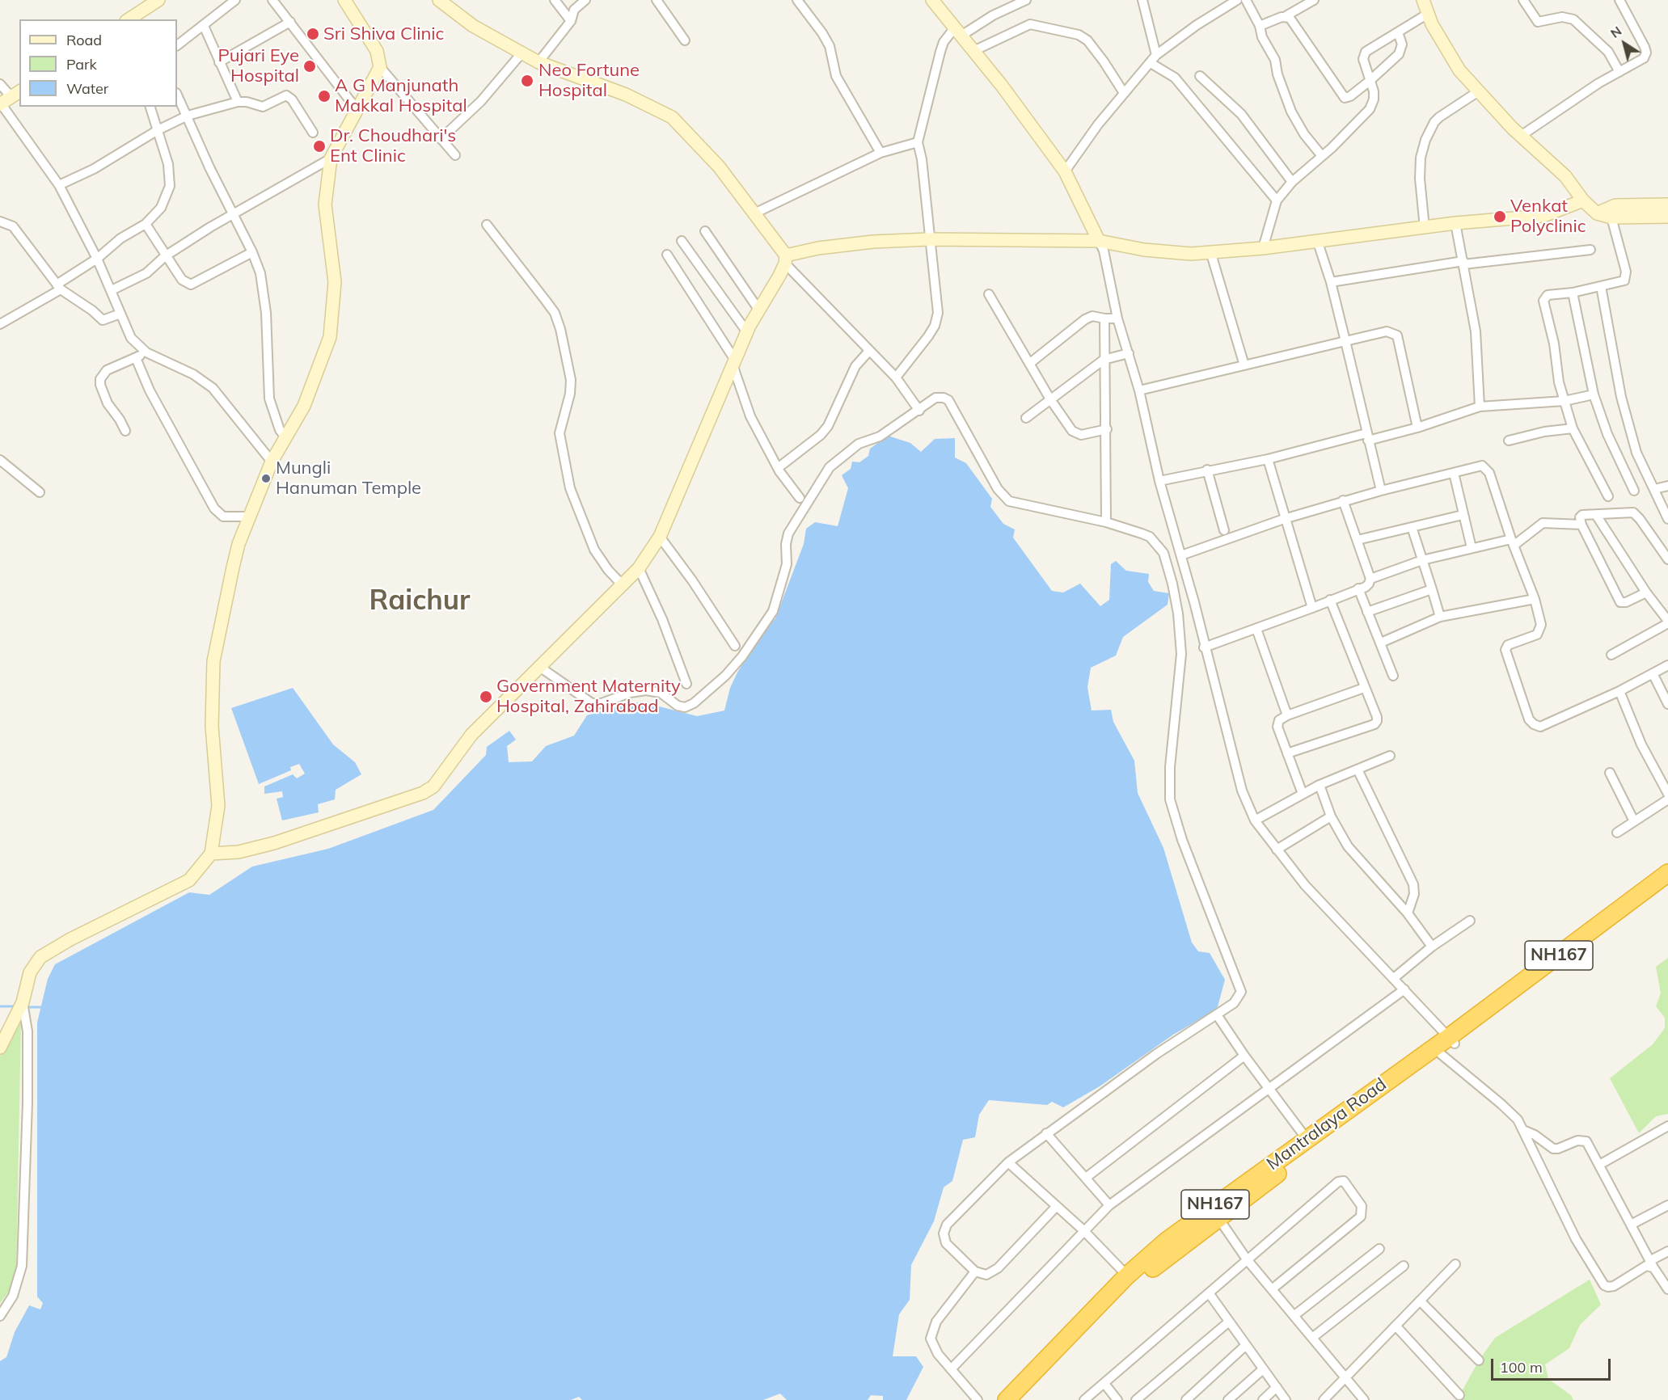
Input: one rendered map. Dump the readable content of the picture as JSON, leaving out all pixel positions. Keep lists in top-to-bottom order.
{
  "streets": {
    "highway": ["NH167", "Mantralaya Road"]
  },
  "crossings": [
    ["NH167", "Mantralaya Road"]
  ],
  "districts": ["Raichur"],
  "places": [
    "Sri Shiva Clinic",
    "Pujari Eye Hospital",
    "Neo Fortune Hospital",
    "A G Manjunath Makkal Hospital",
    "Dr. Choudhari's Ent Clinic",
    "Venkat Polyclinic",
    "Mungli Hanuman Temple",
    "Government Maternity Hospital, Zahirabad"
  ],
  "legend": ["Road", "Park", "Water"],
  "scale_bar": "100 m",
  "north": "top left"
}
